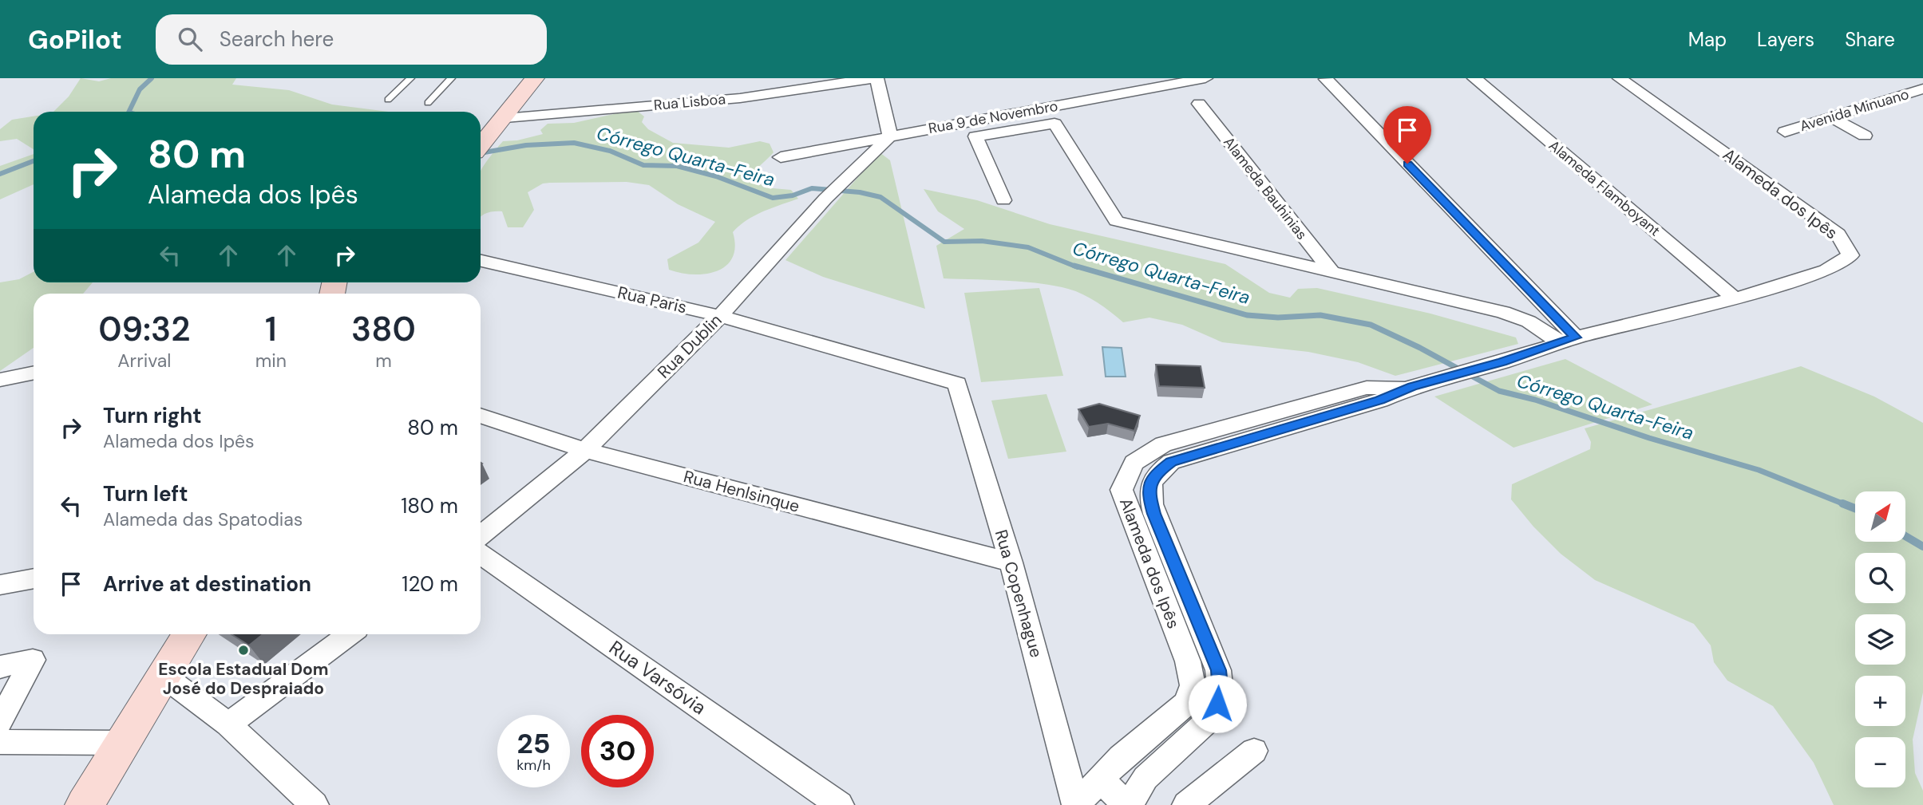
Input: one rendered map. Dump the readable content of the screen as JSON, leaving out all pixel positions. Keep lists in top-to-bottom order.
{
  "streets": {
    "street": [
      "Rua Lisboa",
      "Avenida Minuano",
      "Rua 9 de Novembro",
      "Alameda Bauhinias",
      "Alameda Flamboyant",
      "Alameda dos Ipês",
      "Rua Paris",
      "Rua Dublin",
      "Rua Henlsinque",
      "Rua Copenhague",
      "Rua Varsóvia"
    ]
  },
  "crossings": [
    ["Rua 9 de Novembro", "Rua Dublin"],
    ["Alameda Flamboyant", "Alameda dos Ipês"],
    ["Rua Paris", "Rua Dublin"],
    ["Rua Paris", "Rua Copenhague"],
    ["Rua Dublin", "Rua Henlsinque"],
    ["Rua Henlsinque", "Rua Copenhague"]
  ],
  "water": ["Córrego Quarta-Feira"],
  "places": ["Escola Estadual Dom José do Despraiado"],
  "north": "top right",
  "page": {
    "header": "GoPilot",
    "search": "Search here",
    "nav": ["Map", "Layers", "Share"],
    "turn": ["80 m", "Alameda dos Ipês"],
    "eta": [
      "09:32",
      "Arrival",
      "1",
      "min",
      "380",
      "m"
    ],
    "list": [
      {
        "name": "Turn right",
        "note": "Alameda dos Ipês",
        "value": "80 m"
      },
      {
        "name": "Turn left",
        "note": "Alameda das Spatodias",
        "value": "180 m"
      },
      {
        "name": "Arrive at destination",
        "value": "120 m"
      }
    ],
    "map_buttons": ["+", "−"],
    "speed": "25 km/h",
    "limit": "30"
  }
}
